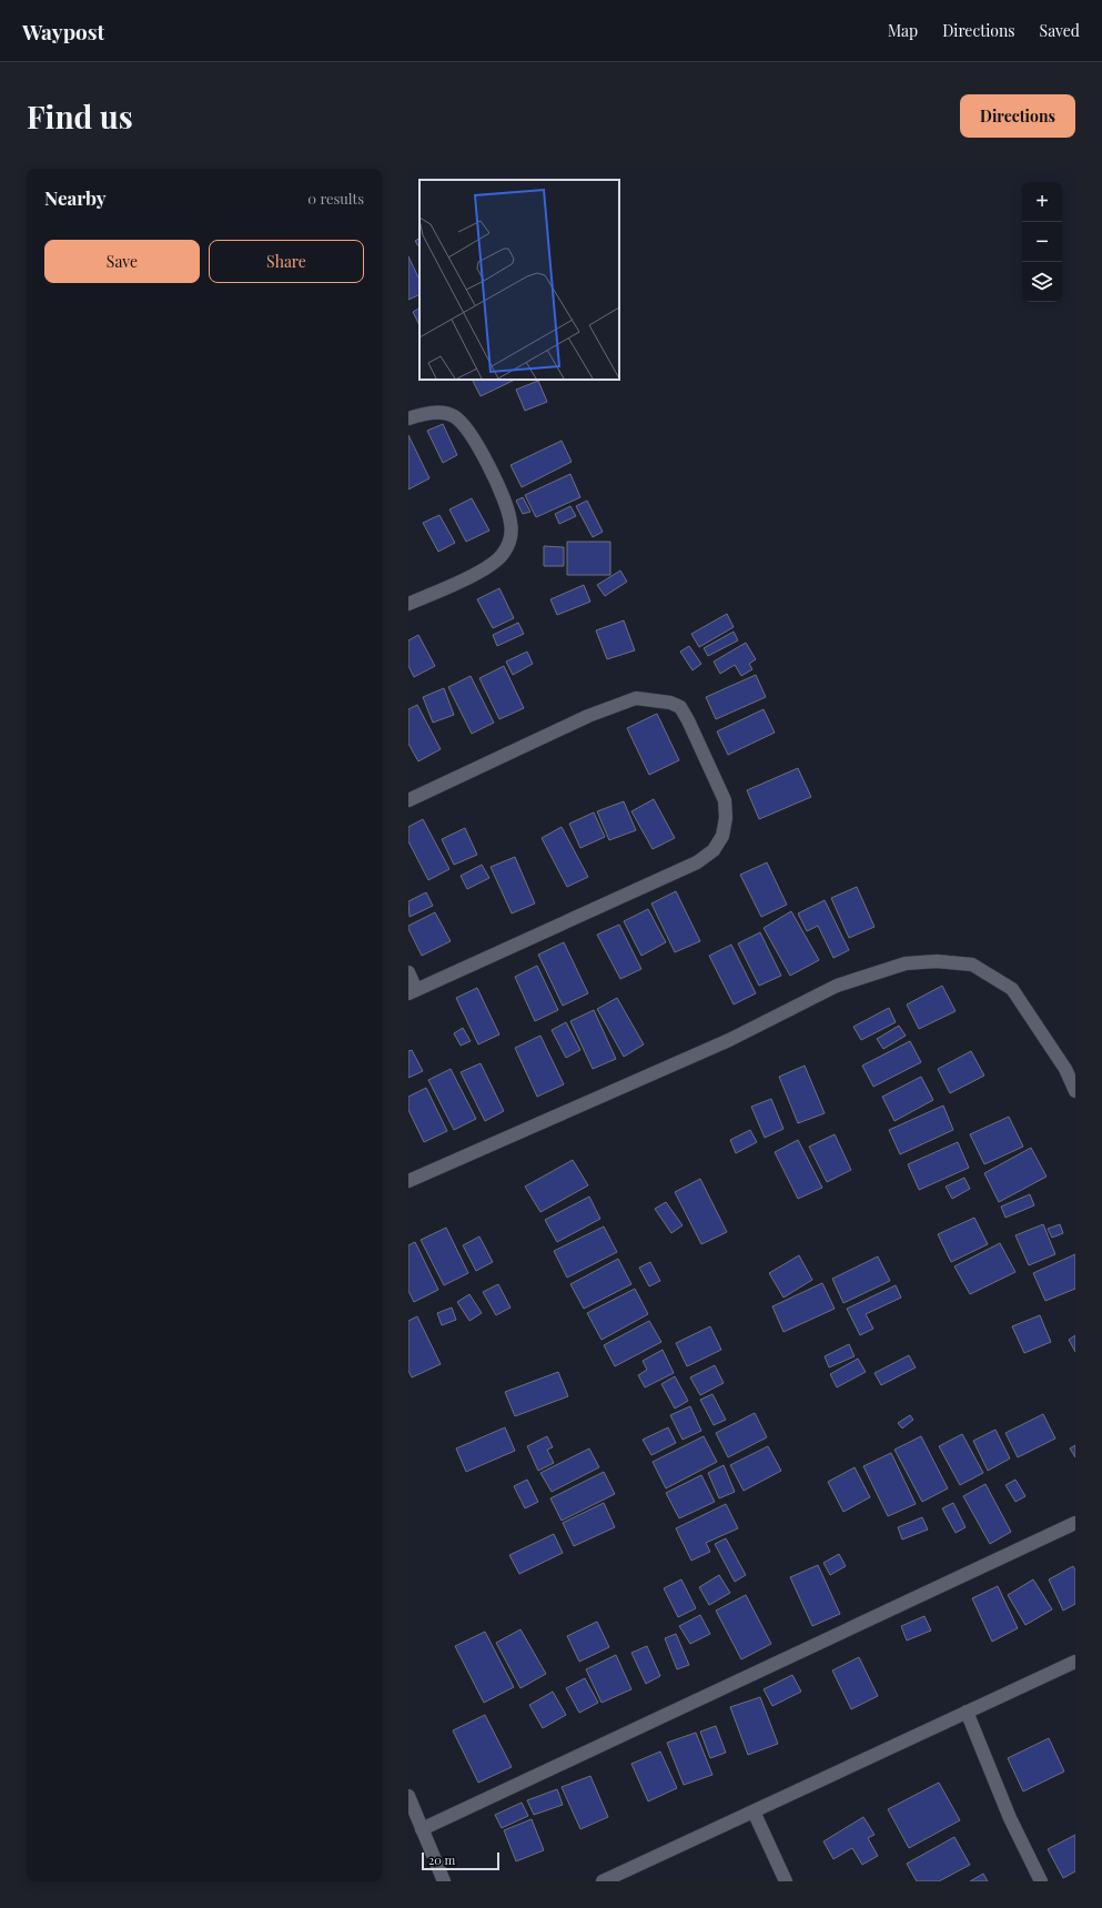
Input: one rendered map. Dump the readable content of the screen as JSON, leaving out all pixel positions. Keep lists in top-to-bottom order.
{
  "scale_bar": "20 m",
  "page": {
    "header": "Waypost",
    "nav": ["Map", "Directions", "Saved"],
    "buttons": [
      "Directions",
      ["Save", "Share"]
    ],
    "title": "Find us",
    "heading": ["Nearby", "0 results"],
    "map_buttons": ["+", "−"],
    "scale": "20 m"
  }
}
